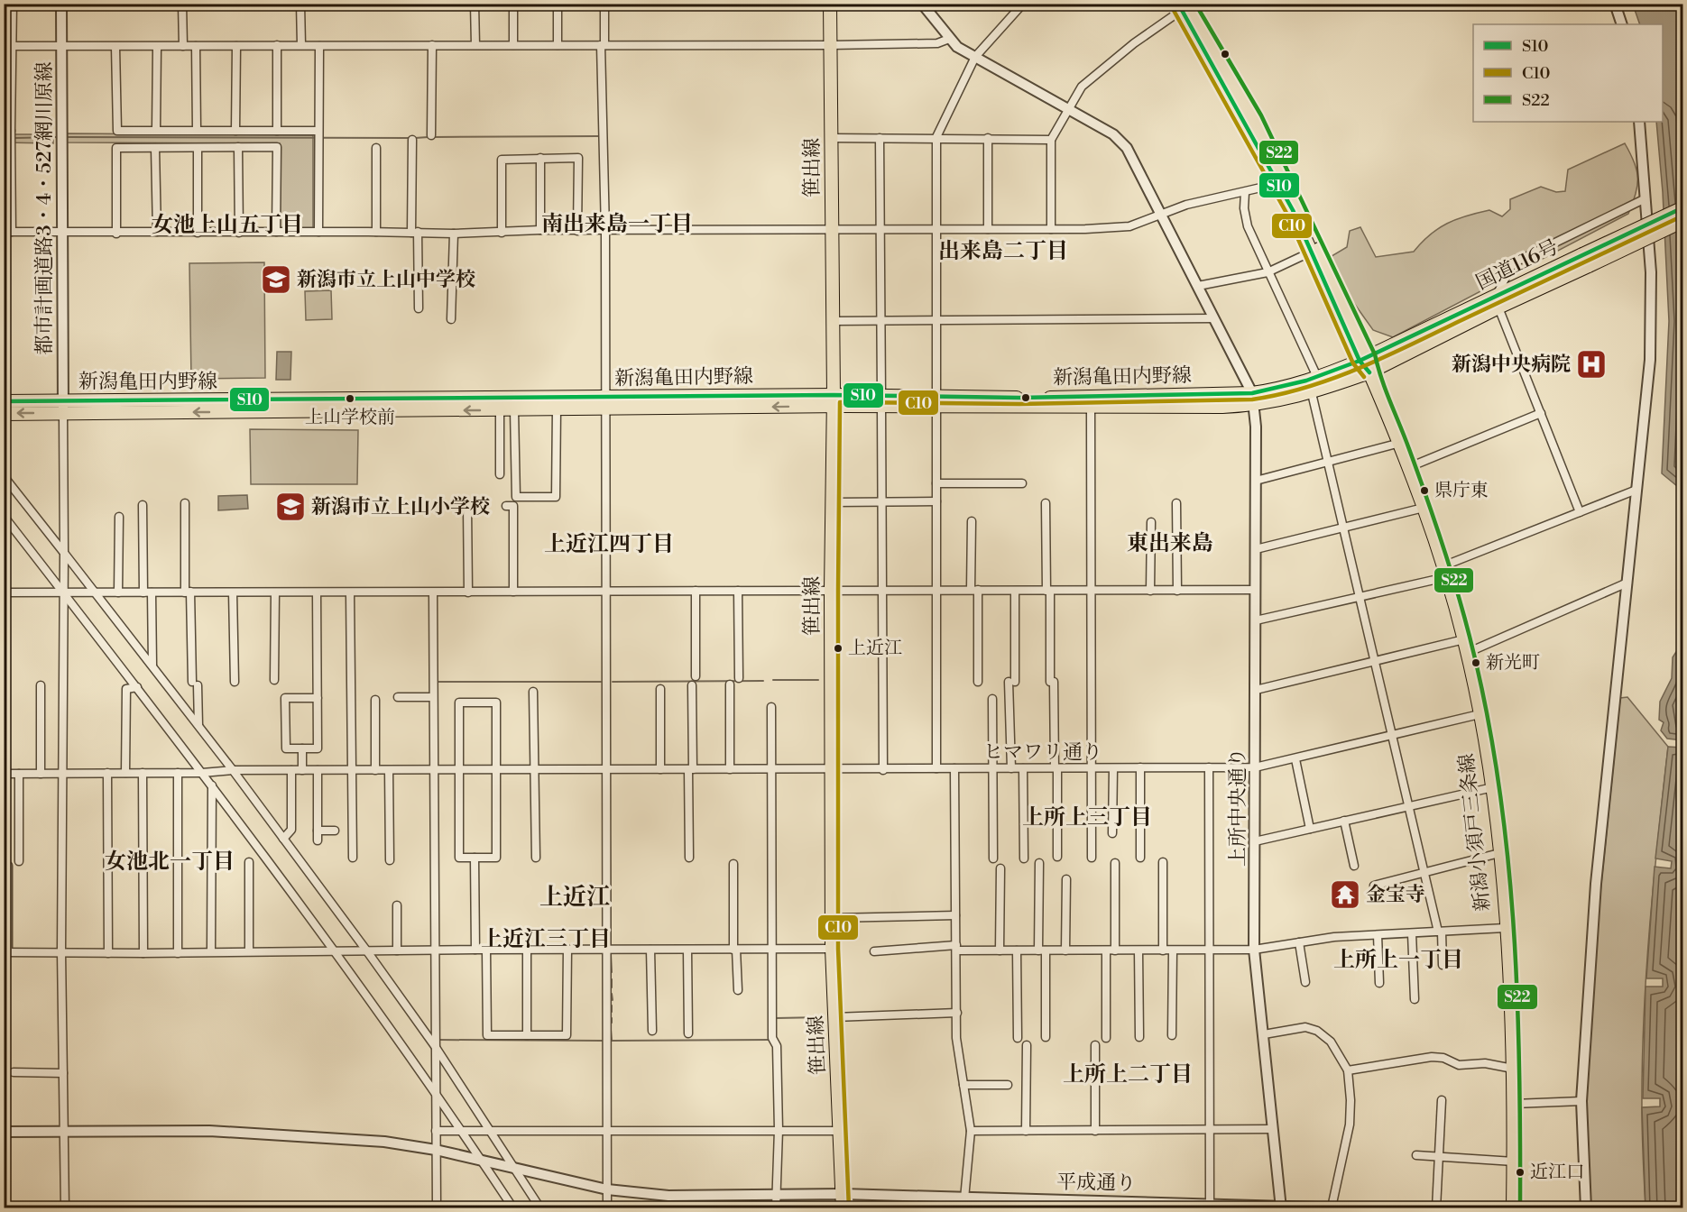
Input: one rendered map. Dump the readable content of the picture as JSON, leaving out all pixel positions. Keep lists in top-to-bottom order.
{
  "streets": {
    "main road": [
      "笹出線",
      "国道116号",
      "新潟亀田内野線",
      "新潟小須戸三条線"
    ],
    "street": [
      "都市計画道路3・4・527網川原線",
      "ヒマワリ通り",
      "上所中央通り",
      "平成通り"
    ]
  },
  "crossings": [
    ["笹出線", "新潟亀田内野線"],
    ["笹出線", "ヒマワリ通り"],
    ["笹出線", "平成通り"],
    ["都市計画道路3・4・527網川原線", "新潟亀田内野線"],
    ["国道116号", "新潟亀田内野線"],
    ["国道116号", "新潟小須戸三条線"],
    ["新潟亀田内野線", "上所中央通り"],
    ["新潟亀田内野線", "新潟小須戸三条線"],
    ["ヒマワリ通り", "上所中央通り"],
    ["ヒマワリ通り", "新潟小須戸三条線"],
    ["上所中央通り", "平成通り"]
  ],
  "districts": [
    "南出来島一丁目",
    "女池上山五丁目",
    "出来島二丁目",
    "東出来島",
    "上近江四丁目",
    "上所上三丁目",
    "女池北一丁目",
    "上近江",
    "上近江三丁目",
    "上所上一丁目",
    "上所上二丁目"
  ],
  "places": {
    "school or university": ["新潟市立上山中学校", "新潟市立上山小学校"],
    "hospital": ["新潟中央病院"],
    "other": [
      "上山学校前",
      "県庁東",
      "上近江",
      "新光町",
      "近江口"
    ],
    "temple": ["金宝寺"]
  },
  "lines": ["transit line S10", "transit line S22", "transit line C10"],
  "legend": ["S10", "C10", "S22"]
}
